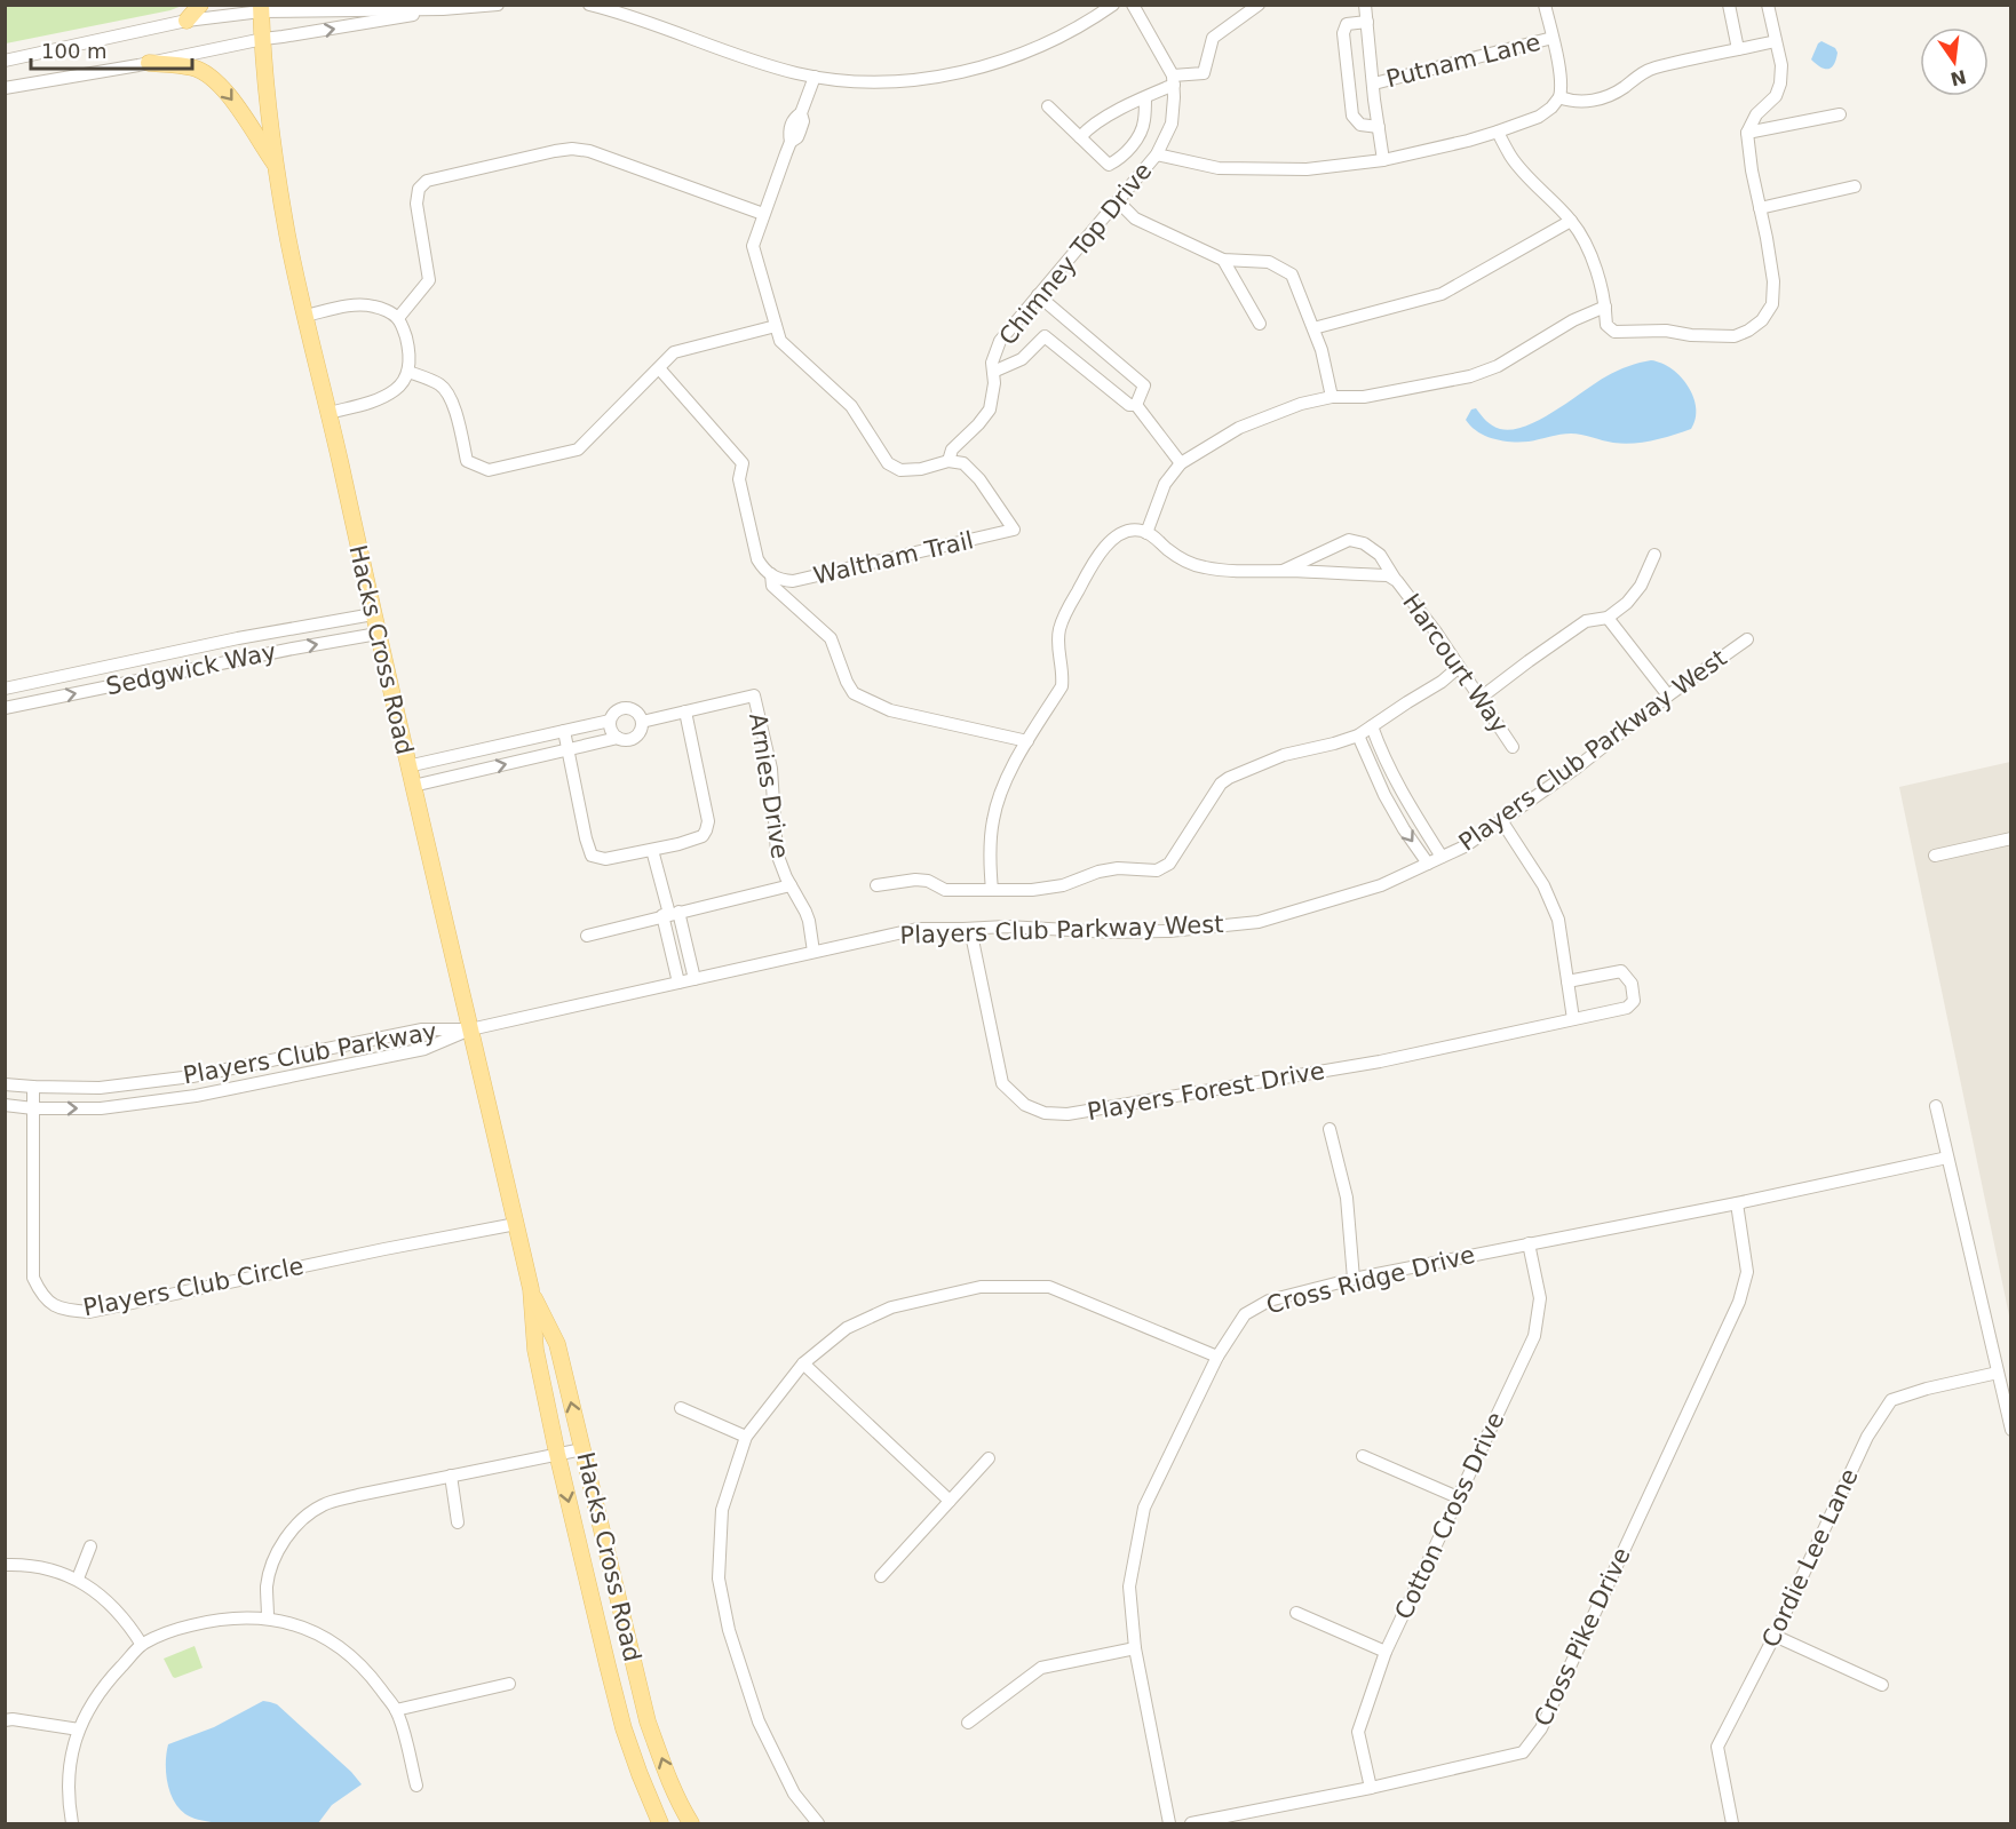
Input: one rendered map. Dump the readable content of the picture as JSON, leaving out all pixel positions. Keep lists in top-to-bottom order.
{
  "streets": {
    "main road": ["Hacks Cross Road"],
    "street": [
      "Putnam Lane",
      "Chimney Top Drive",
      "Waltham Trail",
      "Harcourt Way",
      "Sedgwick Way",
      "Players Club Parkway West",
      "Arnies Drive",
      "Players Club Parkway",
      "Players Forest Drive",
      "Cross Ridge Drive",
      "Players Club Circle",
      "Cotton Cross Drive",
      "Cordie Lee Lane",
      "Cross Pike Drive"
    ]
  },
  "crossings": [
    ["Chimney Top Drive", "Waltham Trail"],
    ["Hacks Cross Road", "Sedgwick Way"],
    ["Hacks Cross Road", "Players Club Parkway West"],
    ["Hacks Cross Road", "Players Club Parkway"],
    ["Hacks Cross Road", "Players Club Circle"],
    ["Players Club Parkway West", "Arnies Drive"],
    ["Players Club Parkway West", "Players Club Parkway"],
    ["Players Club Parkway West", "Players Forest Drive"],
    ["Players Club Parkway", "Players Club Circle"],
    ["Cross Ridge Drive", "Cotton Cross Drive"],
    ["Cross Ridge Drive", "Cross Pike Drive"],
    ["Cotton Cross Drive", "Cross Pike Drive"]
  ],
  "scale_bar": "100 m",
  "north": "bottom"
}
